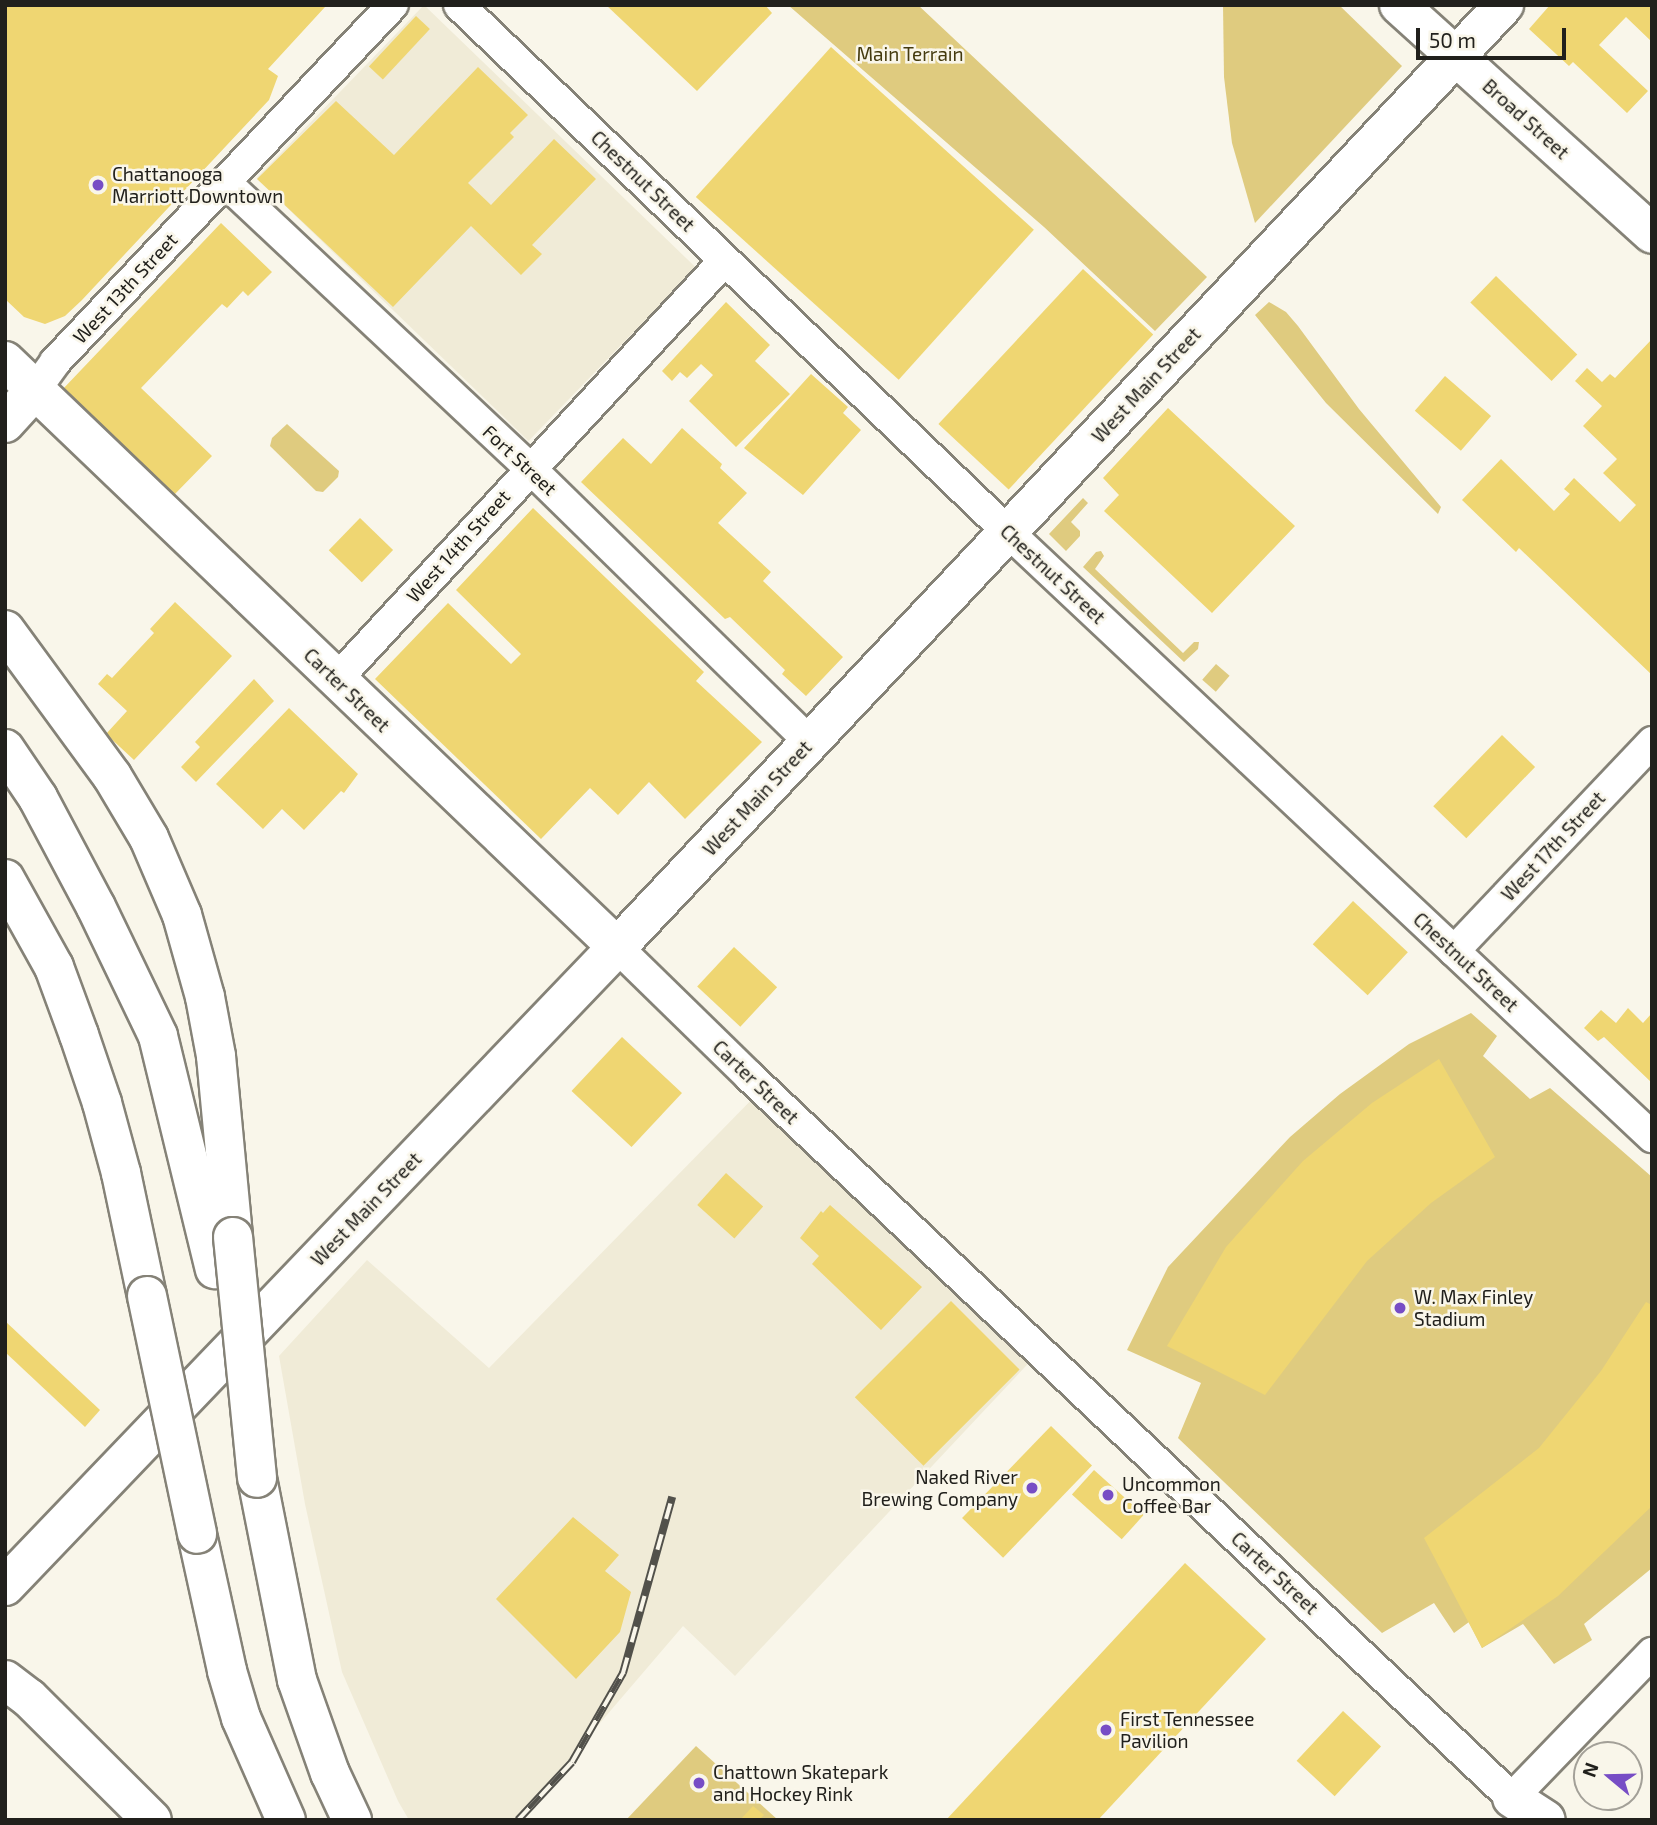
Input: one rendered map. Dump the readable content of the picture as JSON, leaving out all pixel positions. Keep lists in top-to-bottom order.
{
  "streets": {
    "main road": ["Broad Street", "West Main Street", "Carter Street"],
    "street": [
      "Chestnut Street",
      "West 13th Street",
      "Fort Street",
      "West 14th Street",
      "West 17th Street"
    ]
  },
  "crossings": [
    ["Broad Street", "West Main Street"],
    ["Chestnut Street", "West Main Street"],
    ["Chestnut Street", "West 14th Street"],
    ["Chestnut Street", "West 17th Street"],
    ["West 13th Street", "Fort Street"],
    ["West 13th Street", "Carter Street"],
    ["West Main Street", "Fort Street"],
    ["West Main Street", "Carter Street"],
    ["Fort Street", "West 14th Street"],
    ["West 14th Street", "Carter Street"]
  ],
  "parks": ["Main Terrain"],
  "places": [
    "Chattanooga Marriott Downtown",
    "W. Max Finley Stadium",
    "Naked River Brewing Company",
    "Uncommon Coffee Bar",
    "First Tennessee Pavilion",
    "Chattown Skatepark and Hockey Rink"
  ],
  "scale_bar": "50 m",
  "north": "left"
}
